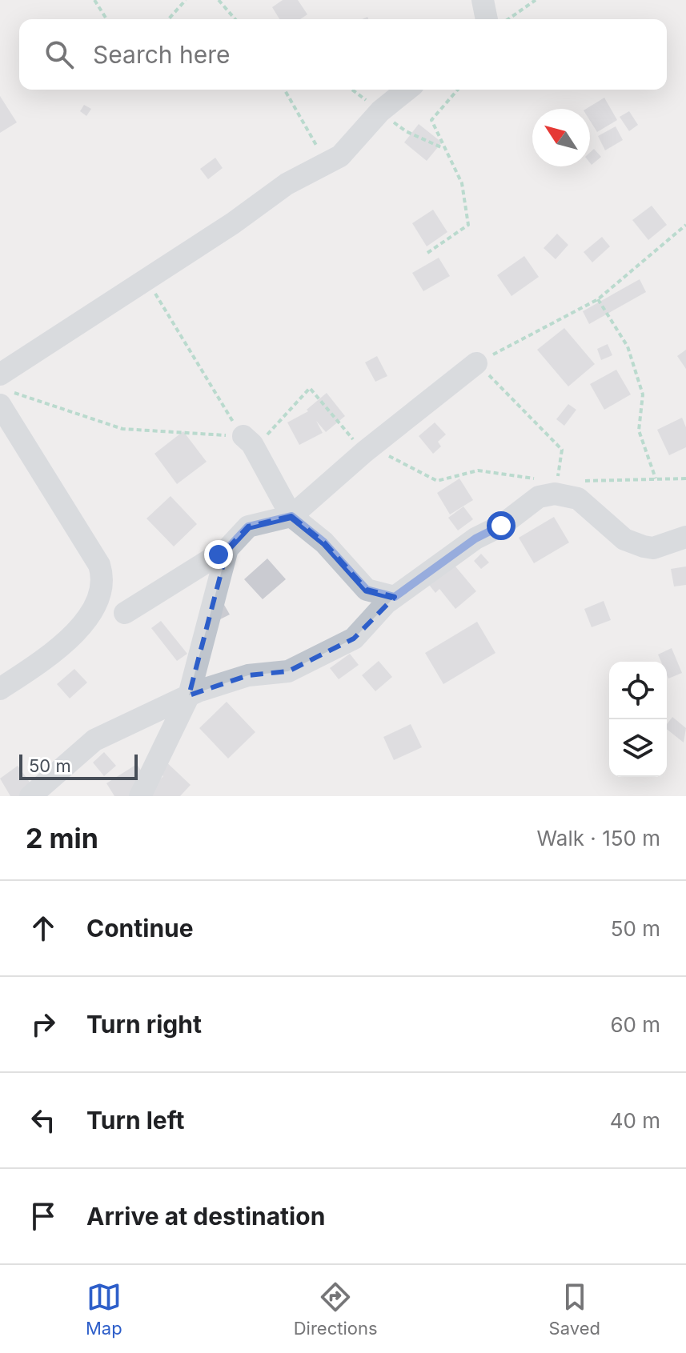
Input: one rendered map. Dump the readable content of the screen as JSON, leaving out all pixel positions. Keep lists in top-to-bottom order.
{
  "scale_bar": "50 m",
  "north": "top left",
  "page": {
    "search": "Search here",
    "scale": "50 m",
    "heading": ["2 min", "Walk · 150 m"],
    "list": [
      ["Continue", "50 m"],
      ["Turn right", "60 m"],
      ["Turn left", "40 m"],
      "Arrive at destination"
    ],
    "nav": ["Map", "Directions", "Saved"]
  }
}
